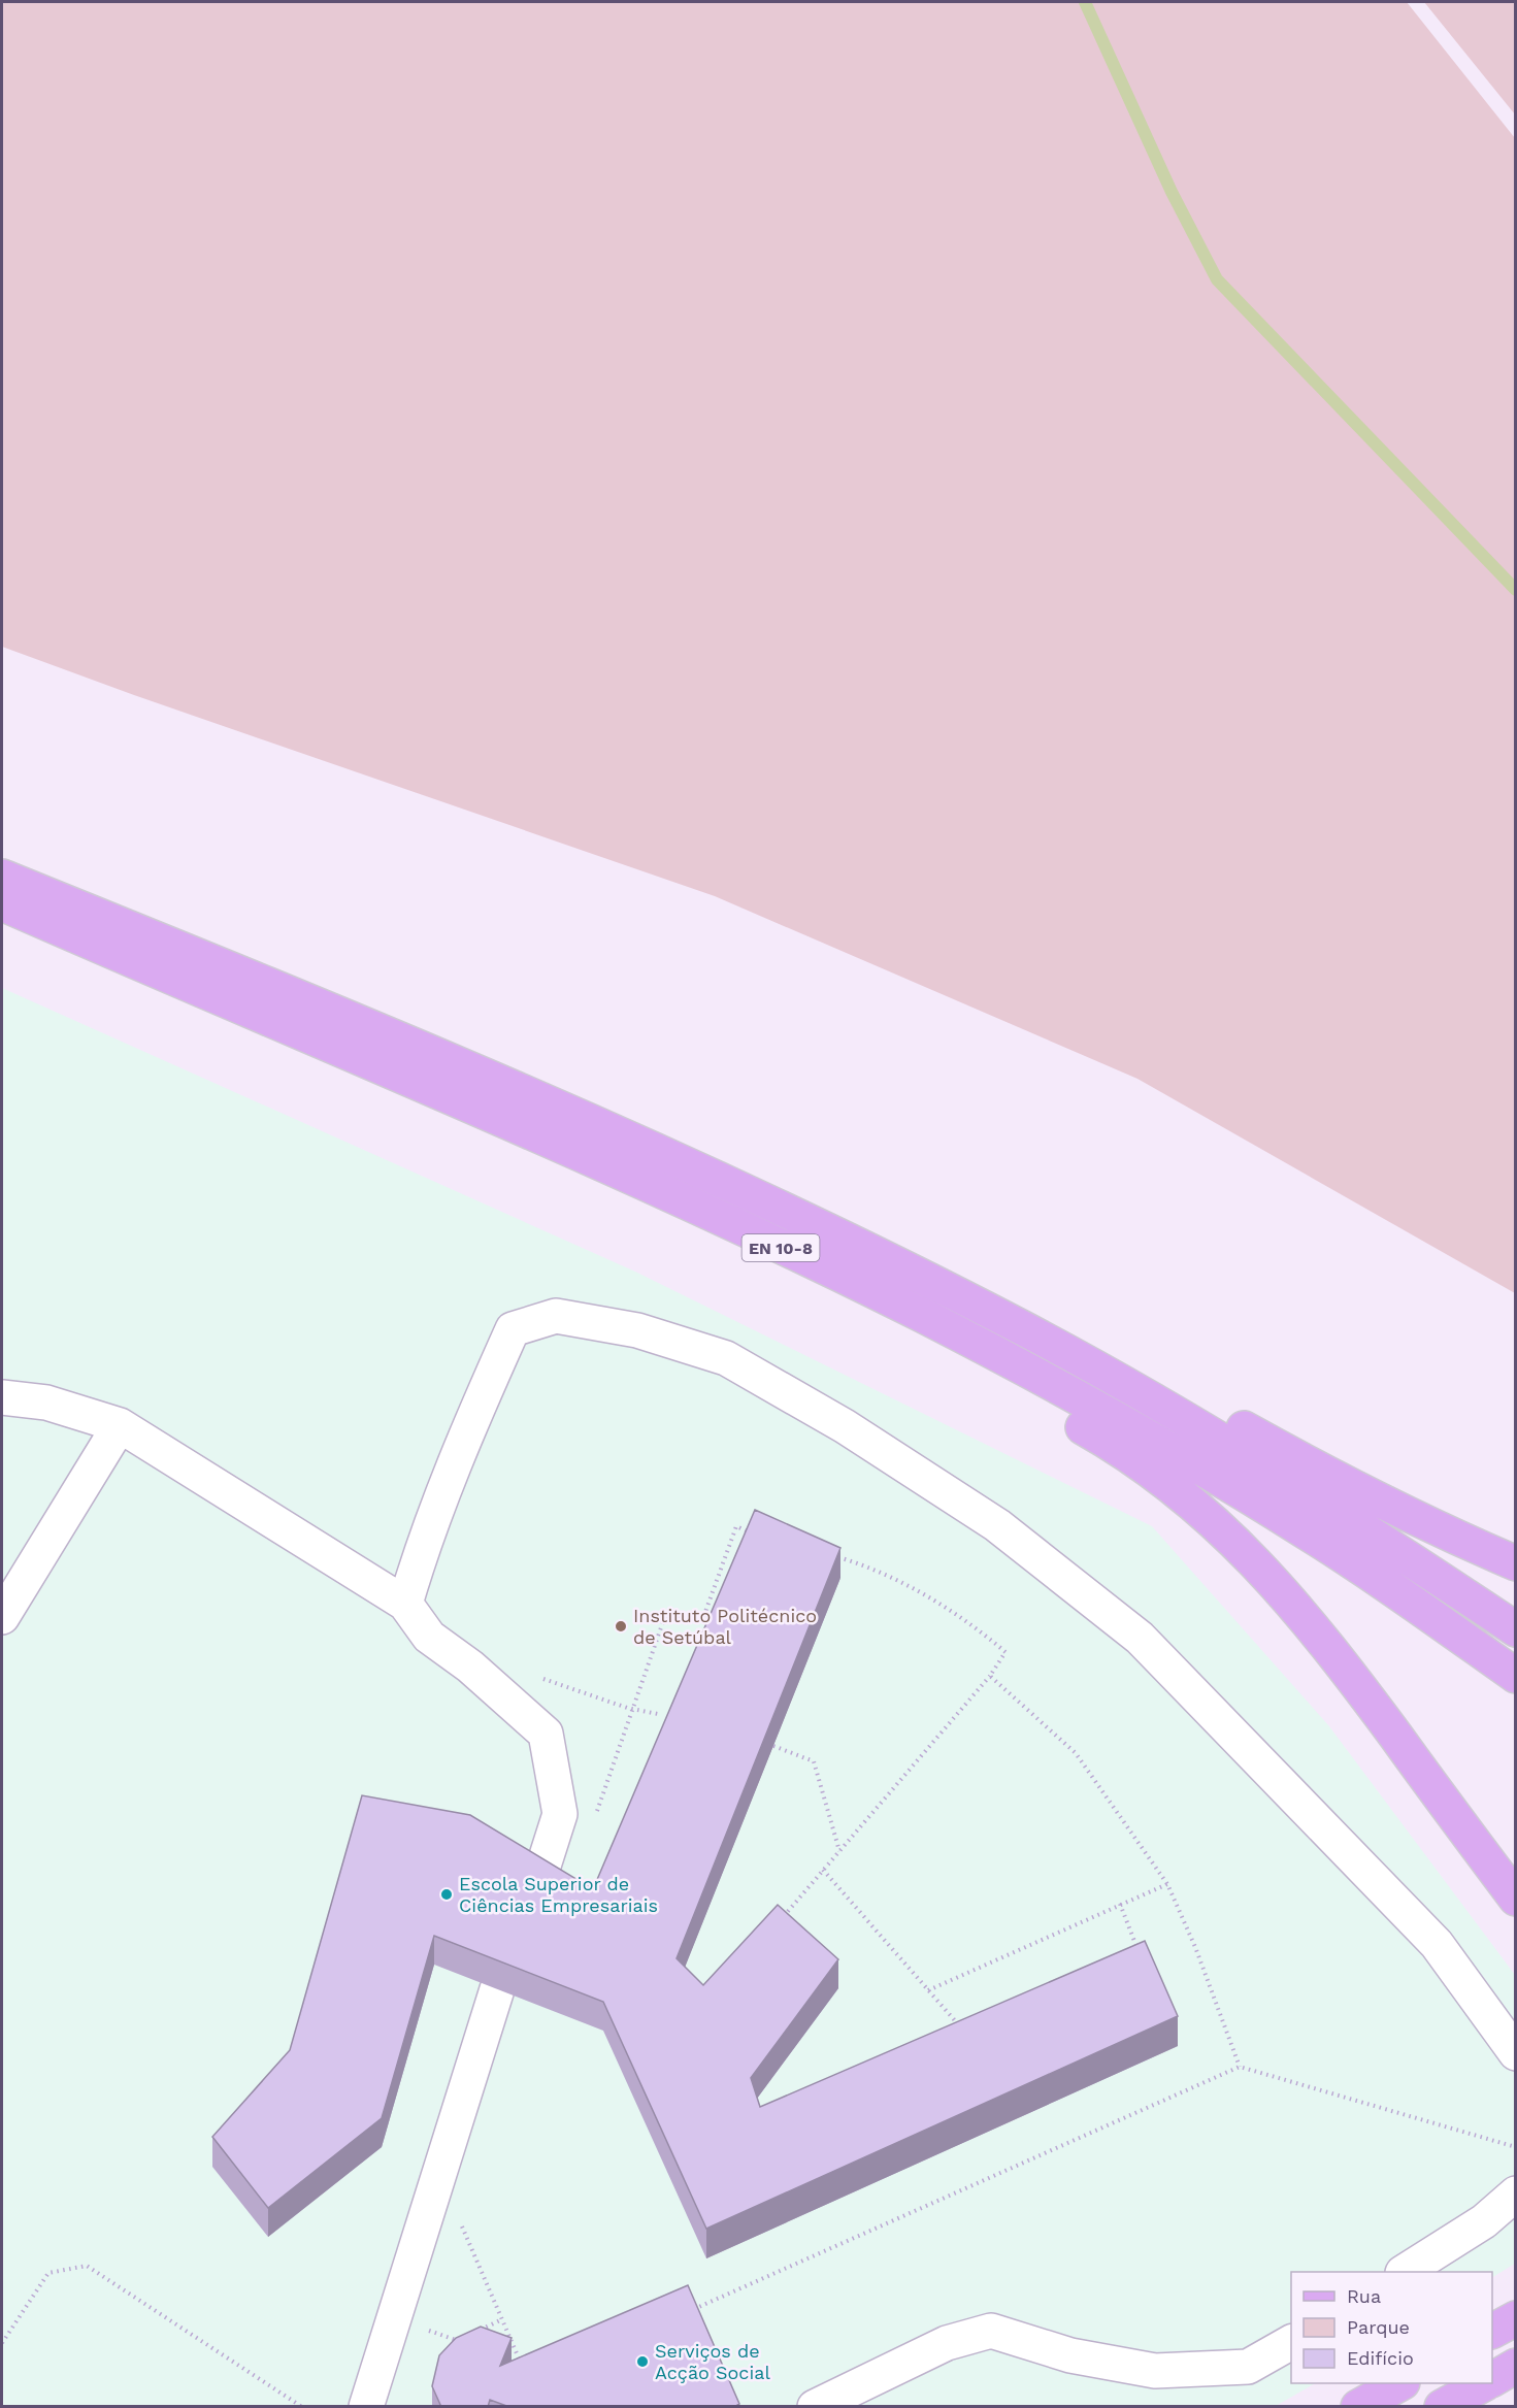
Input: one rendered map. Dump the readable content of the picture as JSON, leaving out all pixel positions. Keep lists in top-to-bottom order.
{
  "streets": {
    "main road": ["EN 10-8"]
  },
  "places": ["Instituto Politécnico de Setúbal", "Escola Superior de Ciências Empresariais", "Serviços de Acção Social"],
  "legend": ["Rua", "Parque", "Edifício"]
}
